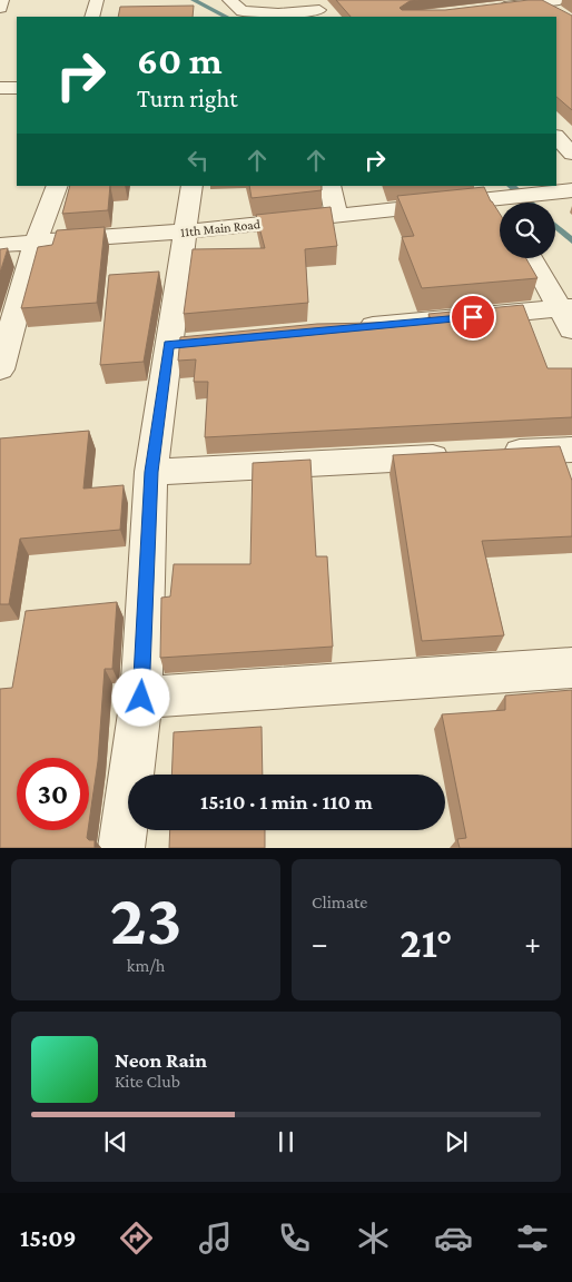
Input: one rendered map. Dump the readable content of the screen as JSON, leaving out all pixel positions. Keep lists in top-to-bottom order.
{
  "streets": {
    "street": ["11th Main Road"]
  },
  "page": {
    "turn": ["60 m", "Turn right"],
    "limit": "30",
    "trip": "15:10 · 1 min · 110 m",
    "tile": [
      ["23", "km/h"],
      "Climate"
    ],
    "heat": ["−", "21°", "+"],
    "song": ["Neon Rain", "Kite Club"],
    "tabs": "15:09"
  }
}
